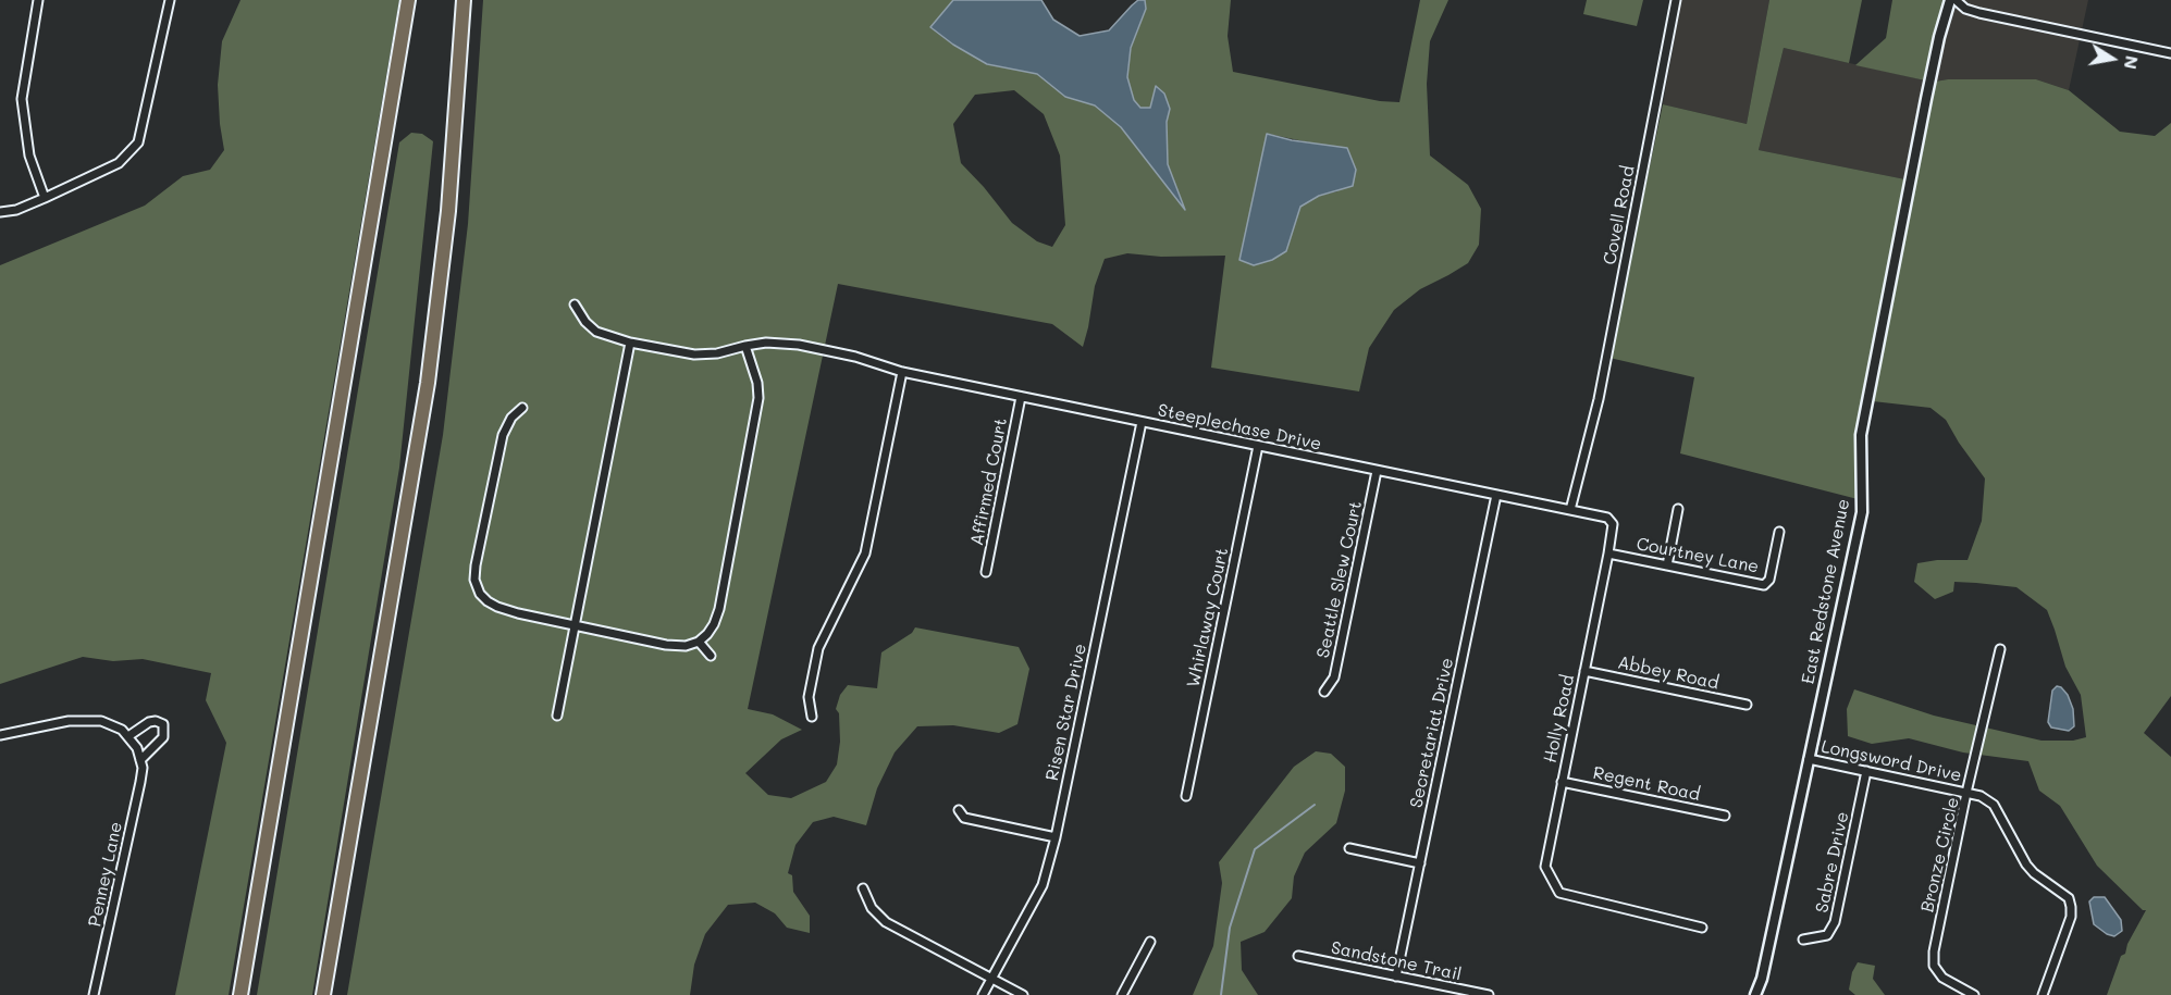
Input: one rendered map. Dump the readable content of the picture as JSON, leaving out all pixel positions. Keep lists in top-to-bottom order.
{
  "streets": {
    "street": [
      "Covell Road",
      "Steeplechase Drive",
      "Affirmed Court",
      "Courtney Lane",
      "Seattle Slew Court",
      "East Redstone Avenue",
      "Whirlaway Court",
      "Abbey Road",
      "Risen Star Drive",
      "Holly Road",
      "Secretariat Drive",
      "Longsword Drive",
      "Regent Road",
      "Bronze Circle",
      "Sabre Drive",
      "Penney Lane",
      "Sandstone Trail"
    ]
  },
  "crossings": [
    ["Covell Road", "Steeplechase Drive"],
    ["Covell Road", "Holly Road"],
    ["Steeplechase Drive", "Affirmed Court"],
    ["Steeplechase Drive", "Seattle Slew Court"],
    ["Steeplechase Drive", "Whirlaway Court"],
    ["Steeplechase Drive", "Risen Star Drive"],
    ["Steeplechase Drive", "Holly Road"],
    ["Steeplechase Drive", "Secretariat Drive"],
    ["Courtney Lane", "Holly Road"],
    ["East Redstone Avenue", "Longsword Drive"],
    ["Abbey Road", "Holly Road"],
    ["Holly Road", "Regent Road"],
    ["Secretariat Drive", "Sandstone Trail"],
    ["Longsword Drive", "Bronze Circle"],
    ["Longsword Drive", "Sabre Drive"]
  ],
  "north": "right"
}
